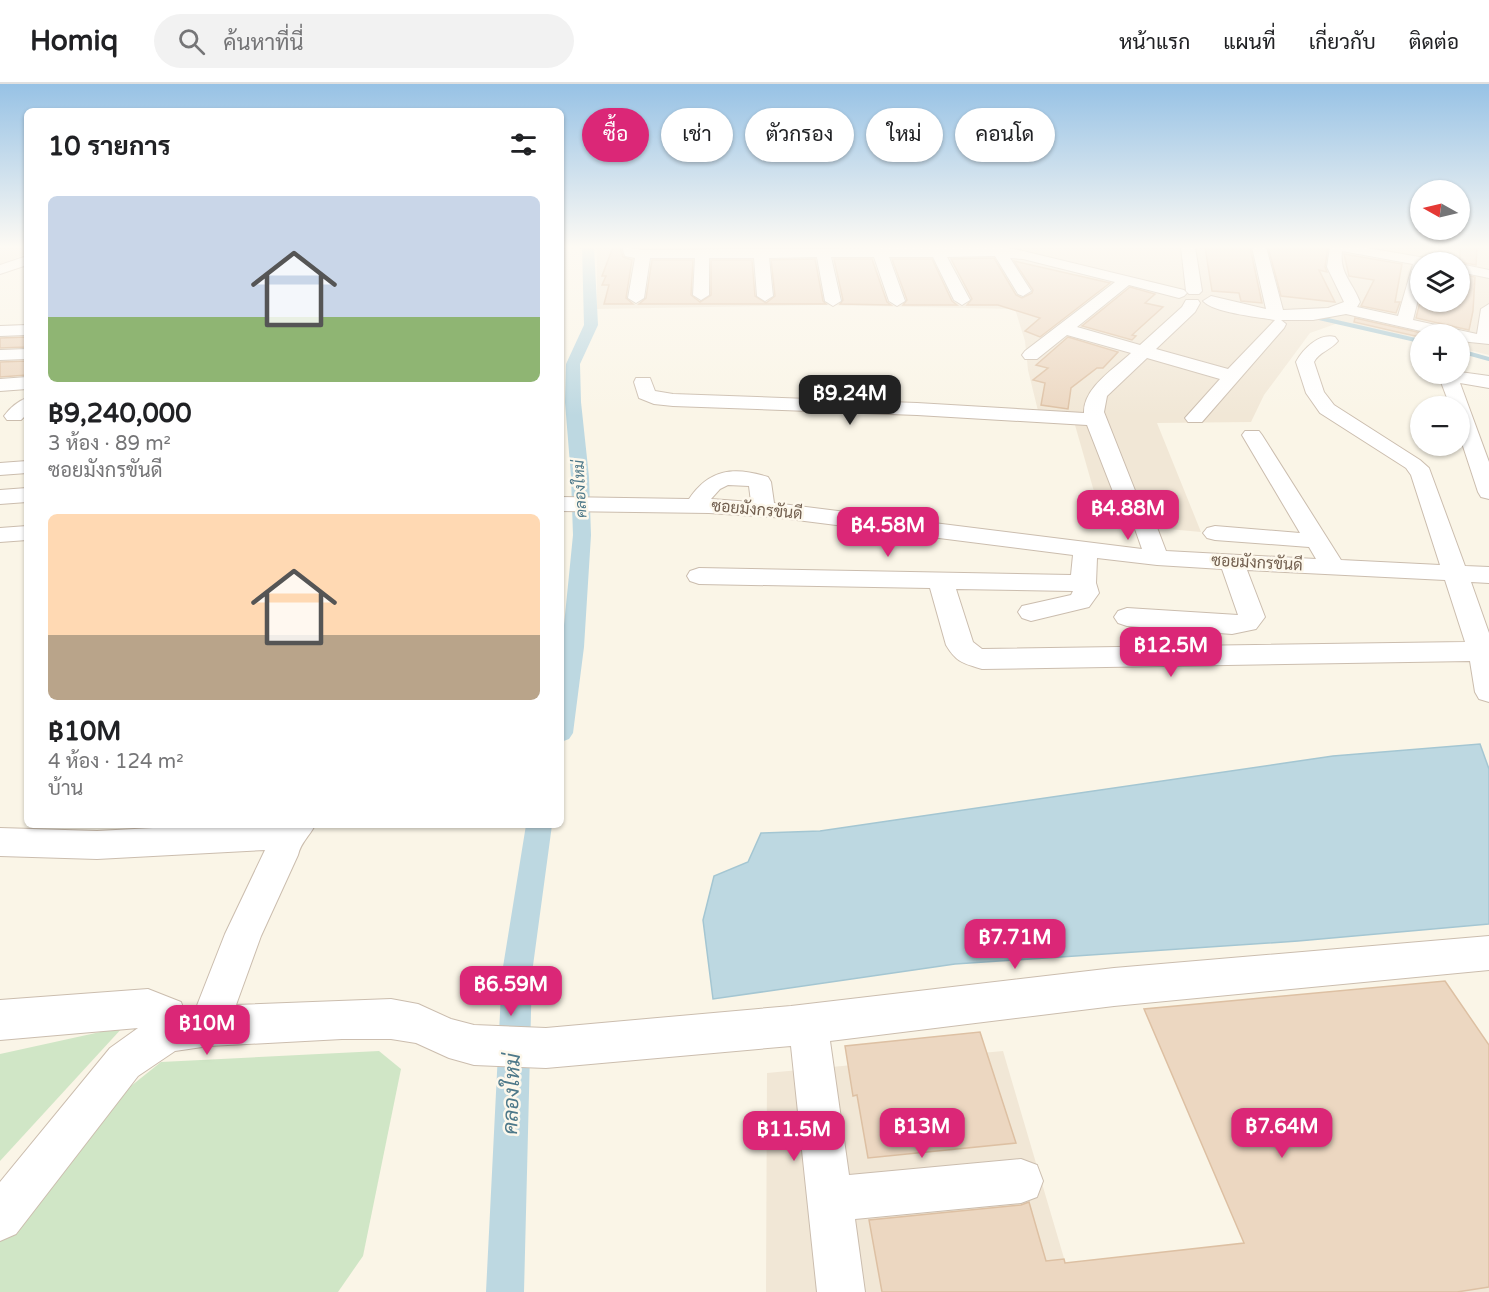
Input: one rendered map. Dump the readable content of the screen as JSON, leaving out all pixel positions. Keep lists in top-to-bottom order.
{
  "streets": {
    "street": ["ซอยมังกรขันดี"]
  },
  "water": ["คลองใหม่"],
  "north": "left",
  "page": {
    "header": "Homiq",
    "search": "ค้นหาที่นี่",
    "nav": [
      "หน้าแรก",
      "แผนที่",
      "เกี่ยวกับ",
      "ติดต่อ"
    ],
    "chip": [
      "ซื้อ",
      "เช่า",
      "ตัวกรอง",
      "ใหม่",
      "คอนโด"
    ],
    "heading": "10 รายการ",
    "map_buttons": ["+", "−"],
    "list": [
      {
        "name": "฿9,240,000",
        "note": "3 ห้อง · 89 m² · ซอยมังกรขันดี"
      },
      {
        "name": "฿10M",
        "note": "4 ห้อง · 124 m² · บ้าน"
      }
    ],
    "price": [
      "฿9.24M",
      "฿4.88M",
      "฿4.58M",
      "฿12.5M",
      "฿7.71M",
      "฿6.59M",
      "฿10M",
      "฿13M",
      "฿7.64M",
      "฿11.5M"
    ]
  }
}
